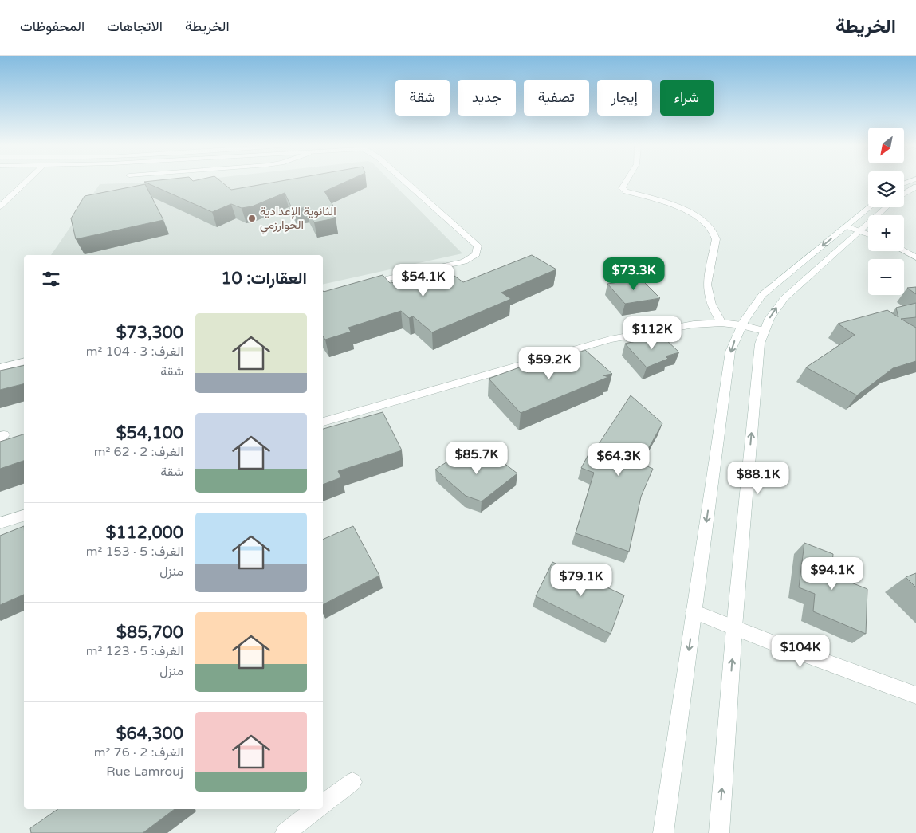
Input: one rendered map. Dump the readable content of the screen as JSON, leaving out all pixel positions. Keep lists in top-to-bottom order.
{
  "places": ["الثانوية الإعدادية الخوارزمي"],
  "north": "bottom left",
  "page": {
    "header": "الخريطة",
    "nav": ["الخريطة", "الاتجاهات", "المحفوظات"],
    "chip": [
      "شراء",
      "إيجار",
      "تصفية",
      "جديد",
      "شقة"
    ],
    "map_buttons": ["+", "−"],
    "heading": "العقارات: 10",
    "price": [
      "$73.3K",
      "$54.1K",
      "$112K",
      "$59.2K",
      "$85.7K",
      "$64.3K",
      "$88.1K",
      "$94.1K",
      "$79.1K",
      "$104K"
    ],
    "list": [
      {
        "name": "$73,300",
        "note": "الغرف: 3 · 104 m² · شقة"
      },
      {
        "name": "$54,100",
        "note": "الغرف: 2 · 62 m² · شقة"
      },
      {
        "name": "$112,000",
        "note": "الغرف: 5 · 153 m² · منزل"
      },
      {
        "name": "$85,700",
        "note": "الغرف: 5 · 123 m² · منزل"
      },
      {
        "name": "$64,300",
        "note": "الغرف: 2 · 76 m² · Rue Lamrouj"
      }
    ]
  }
}
